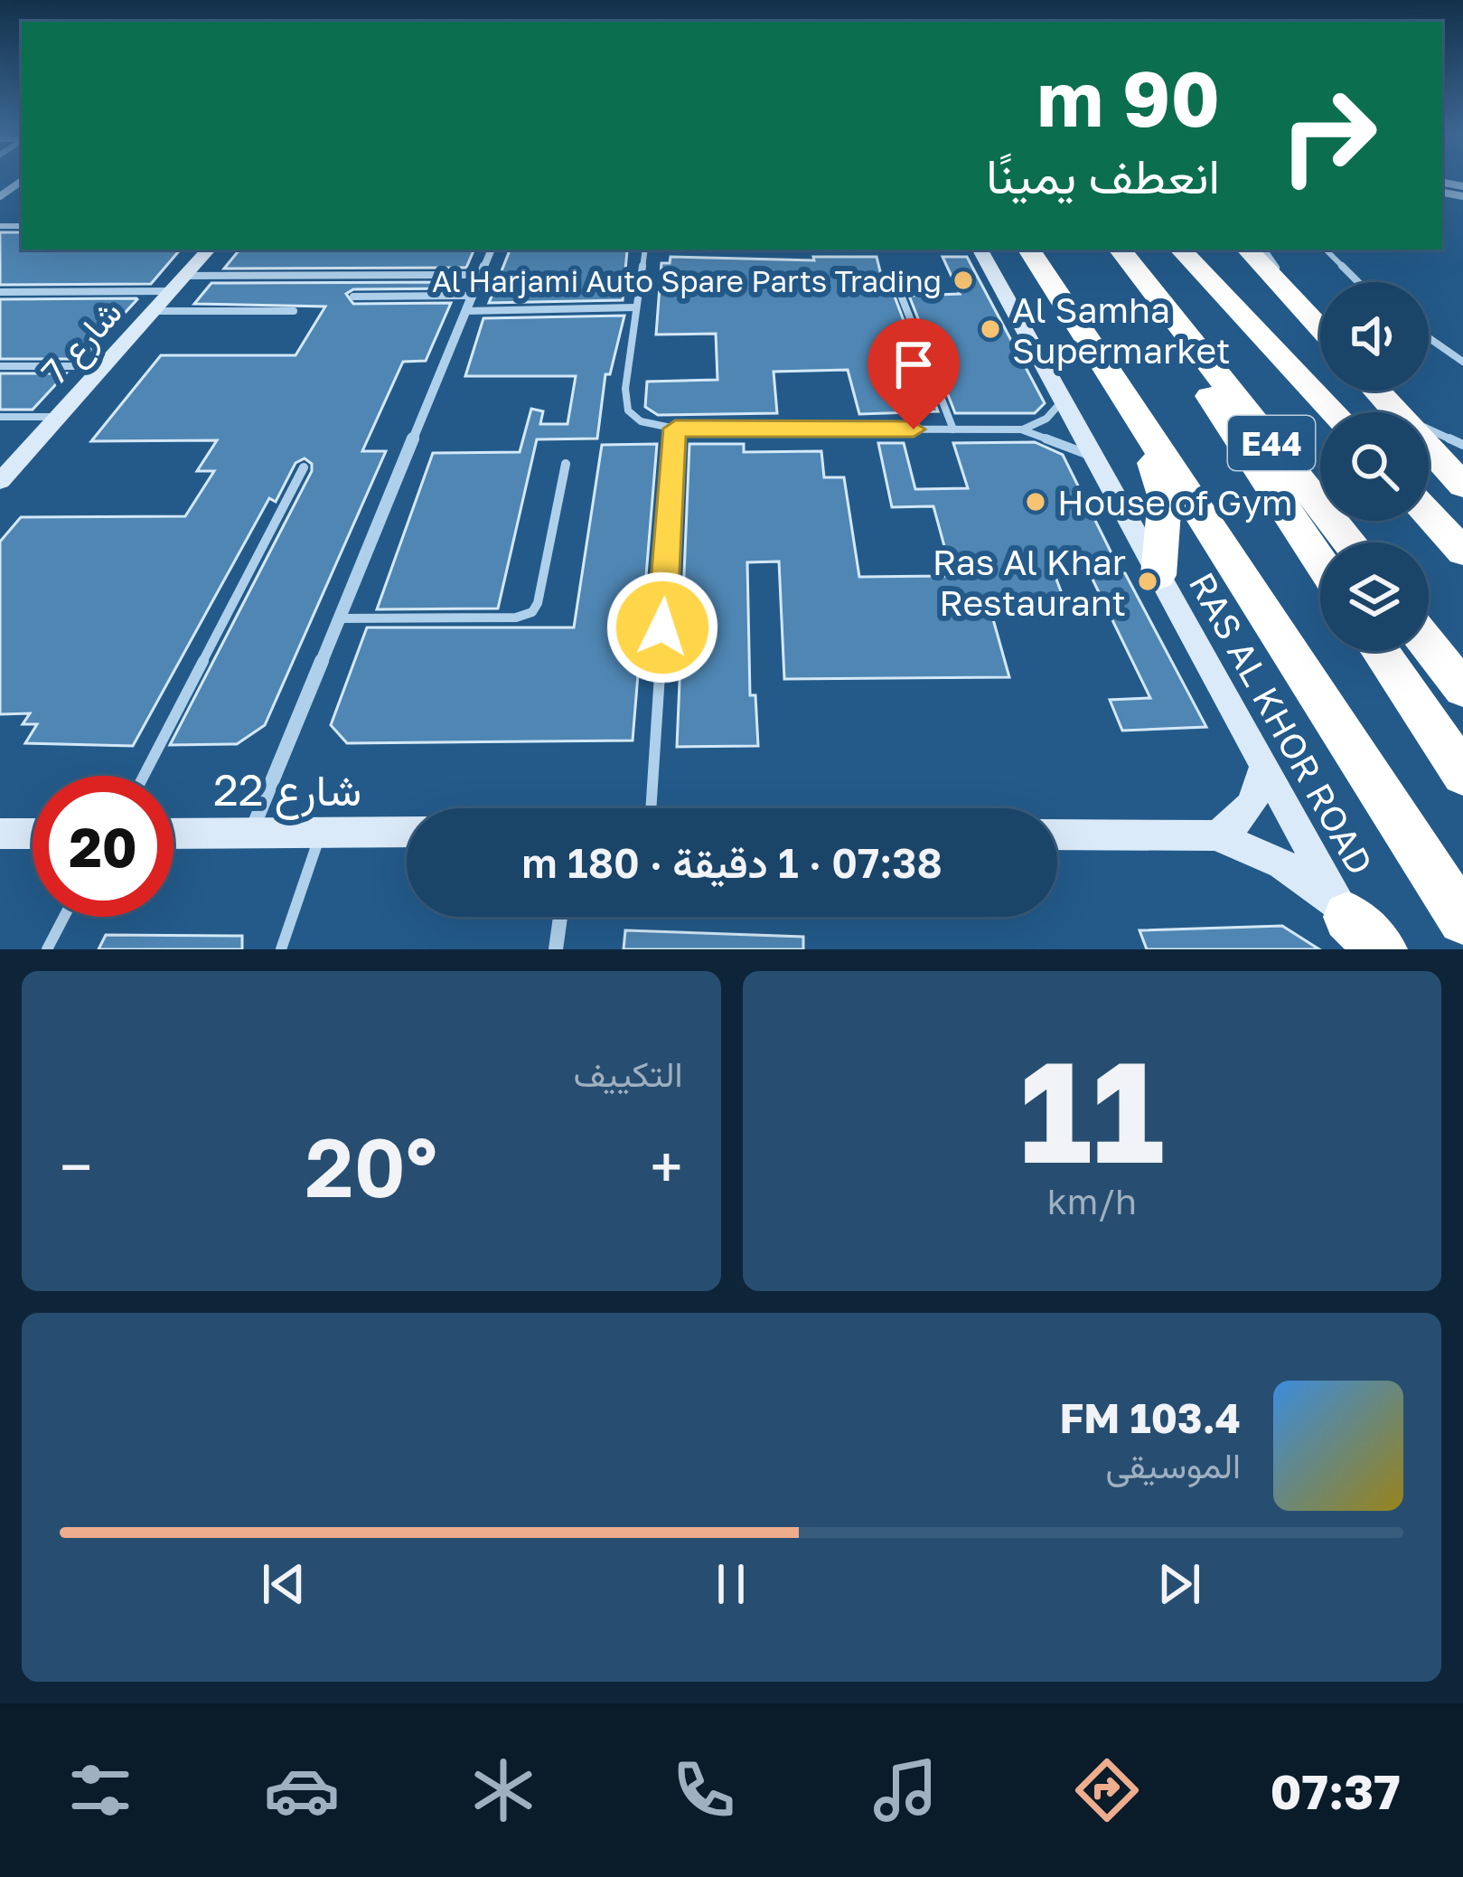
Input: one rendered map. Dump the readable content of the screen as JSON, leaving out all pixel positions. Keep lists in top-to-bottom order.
{
  "streets": {
    "highway": ["E44"],
    "street": ["شارع 7", "RAS AL KHOR ROAD", "شارع 22"]
  },
  "places": [
    "Al Harjami Auto Spare Parts Trading",
    "Al Samha Supermarket",
    "House of Gym",
    "Ras Al Khar Restaurant"
  ],
  "page": {
    "turn": ["90 m", "انعطف يمينًا"],
    "limit": "20",
    "trip": "07:38 · 1 دقيقة · 180 m",
    "tile": [
      ["11", "km/h"],
      "التكييف"
    ],
    "heat": ["−", "20°", "+"],
    "song": ["103.4 FM", "الموسيقى"],
    "tabs": "07:37"
  }
}
